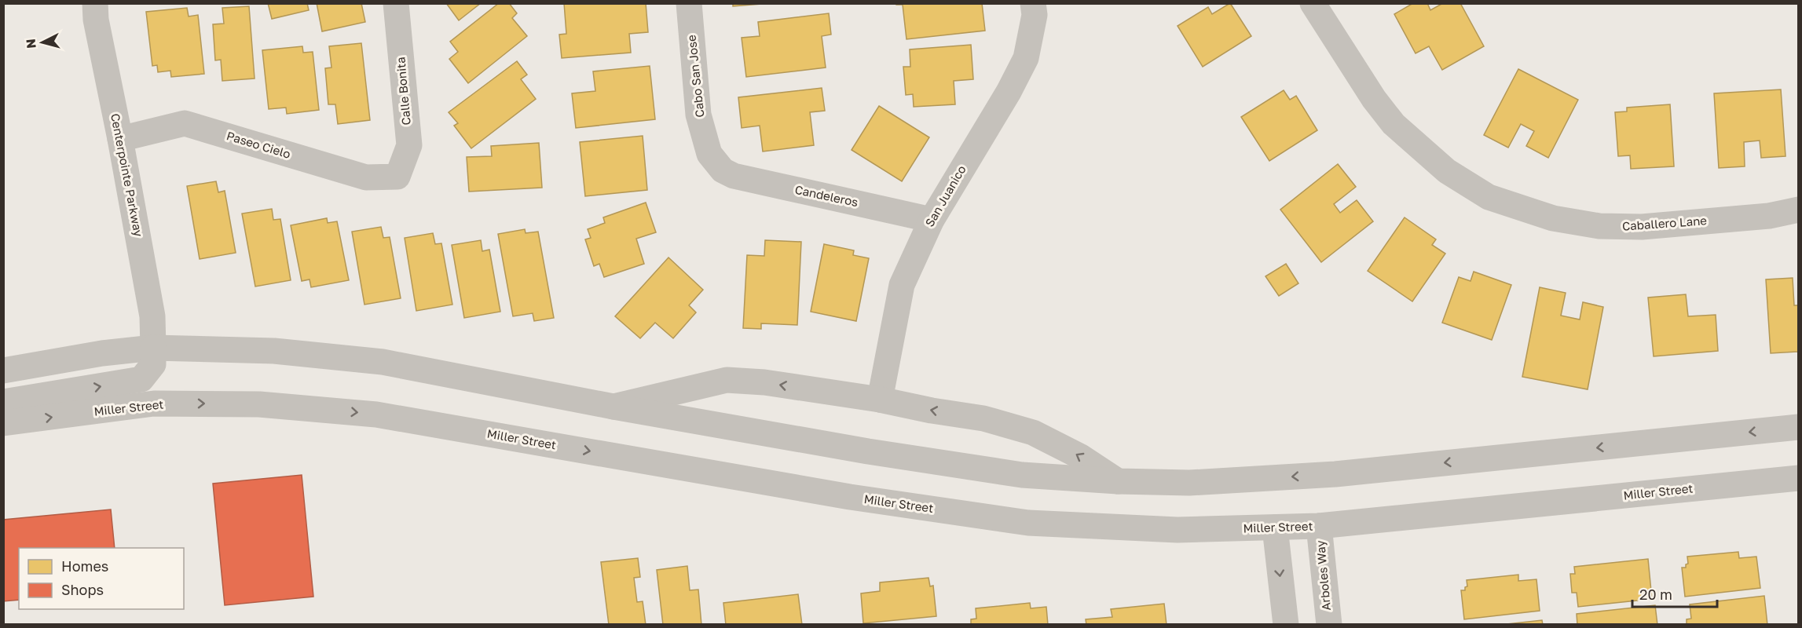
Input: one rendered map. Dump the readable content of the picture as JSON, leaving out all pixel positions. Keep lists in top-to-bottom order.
{
  "streets": {
    "street": [
      "Cabo San Jose",
      "Calle Bonita",
      "Paseo Cielo",
      "Centerpointe Parkway",
      "Candeleros",
      "San Juanico",
      "Caballero Lane",
      "Miller Street",
      "Arboles Way"
    ]
  },
  "crossings": [
    ["Cabo San Jose", "Candeleros"],
    ["Calle Bonita", "Paseo Cielo"],
    ["Paseo Cielo", "Centerpointe Parkway"],
    ["Candeleros", "San Juanico"],
    ["Miller Street", "Arboles Way"]
  ],
  "legend": ["Homes", "Shops"],
  "scale_bar": "20 m",
  "north": "left"
}
